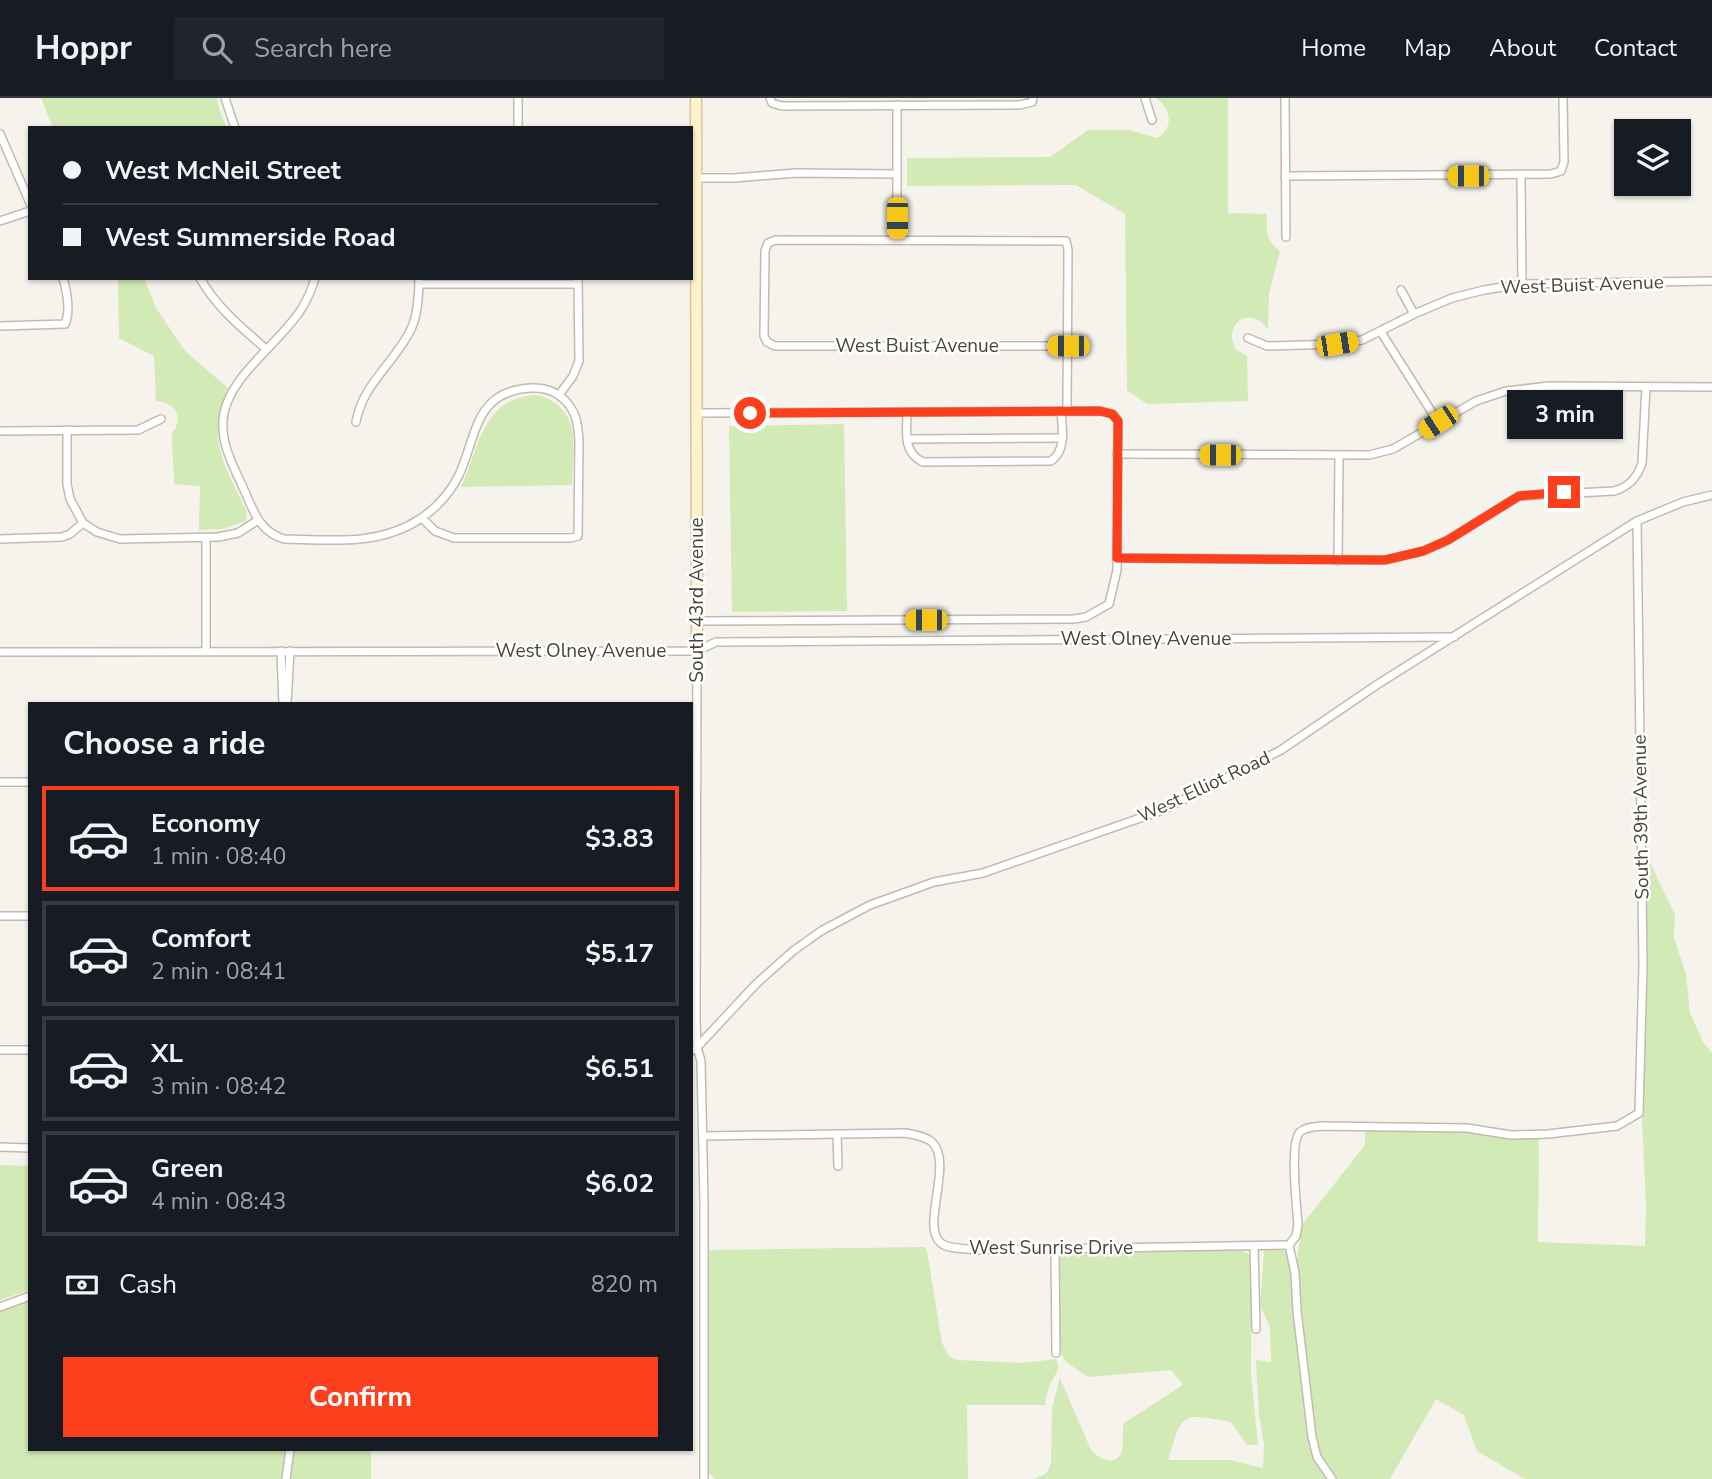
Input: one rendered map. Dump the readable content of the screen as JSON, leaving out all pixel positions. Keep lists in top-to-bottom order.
{
  "streets": {
    "street": [
      "West Buist Avenue",
      "South 43rd Avenue",
      "West Olney Avenue",
      "West Elliot Road",
      "South 39th Avenue",
      "West Sunrise Drive"
    ]
  },
  "crossings": [
    ["South 43rd Avenue", "West Olney Avenue"],
    ["South 43rd Avenue", "West Elliot Road"],
    ["South 43rd Avenue", "West Sunrise Drive"],
    ["West Olney Avenue", "West Elliot Road"],
    ["West Elliot Road", "South 39th Avenue"],
    ["South 39th Avenue", "West Sunrise Drive"]
  ],
  "page": {
    "header": "Hoppr",
    "search": "Search here",
    "nav": [
      "Home",
      "Map",
      "About",
      "Contact"
    ],
    "banner": ["West McNeil Street", "West Summerside Road"],
    "bubble": "3 min",
    "heading": "Choose a ride",
    "list": [
      {
        "name": "Economy",
        "note": "1 min · 08:40",
        "value": "$3.83"
      },
      {
        "name": "Comfort",
        "note": "2 min · 08:41",
        "value": "$5.17"
      },
      {
        "name": "XL",
        "note": "3 min · 08:42",
        "value": "$6.51"
      },
      {
        "name": "Green",
        "note": "4 min · 08:43",
        "value": "$6.02"
      }
    ],
    "pay": ["Cash", "820 m"],
    "buttons": "Confirm"
  }
}
